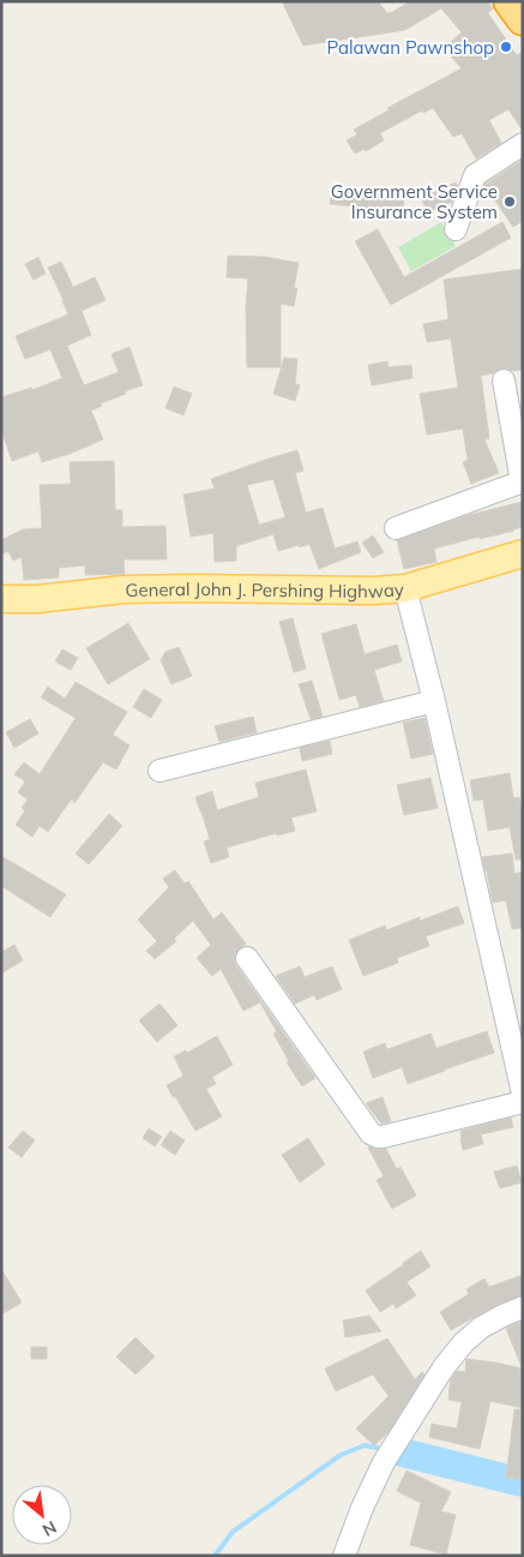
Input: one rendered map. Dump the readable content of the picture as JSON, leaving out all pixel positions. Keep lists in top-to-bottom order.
{
  "streets": {
    "main road": ["General John J. Pershing Highway"]
  },
  "places": ["Palawan Pawnshop", "Government Service Insurance System"],
  "north": "bottom right"
}
